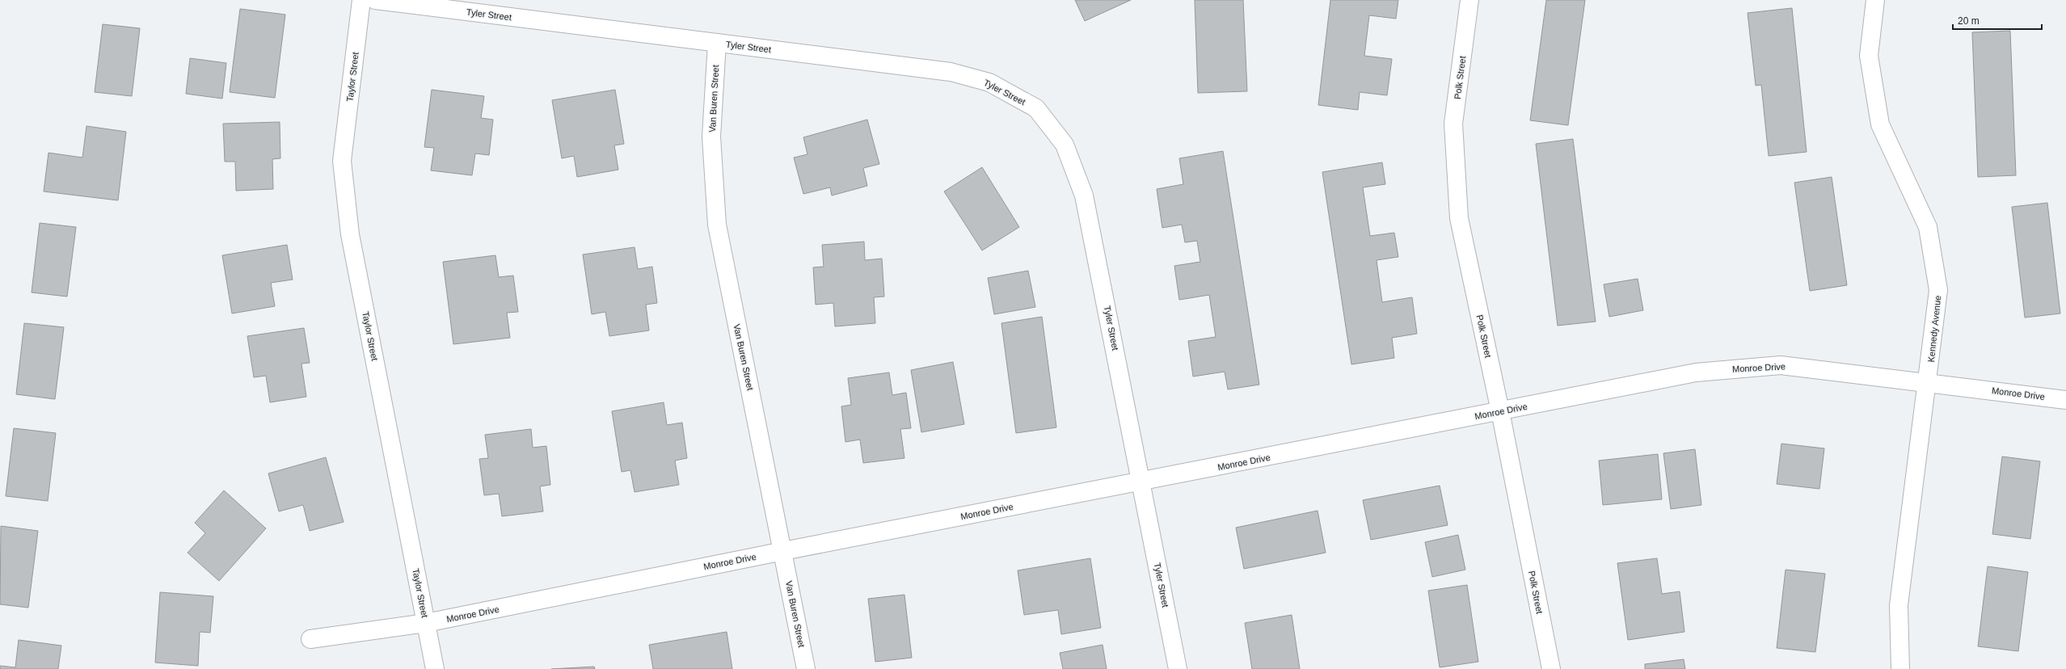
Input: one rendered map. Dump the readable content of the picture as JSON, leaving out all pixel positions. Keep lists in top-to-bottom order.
{
  "streets": {
    "street": [
      "Tyler Street",
      "Taylor Street",
      "Polk Street",
      "Van Buren Street",
      "Kennedy Avenue",
      "Monroe Drive"
    ]
  },
  "crossings": [
    ["Tyler Street", "Van Buren Street"],
    ["Tyler Street", "Monroe Drive"],
    ["Taylor Street", "Monroe Drive"],
    ["Polk Street", "Monroe Drive"],
    ["Van Buren Street", "Monroe Drive"],
    ["Kennedy Avenue", "Monroe Drive"]
  ],
  "scale_bar": "20 m"
}
